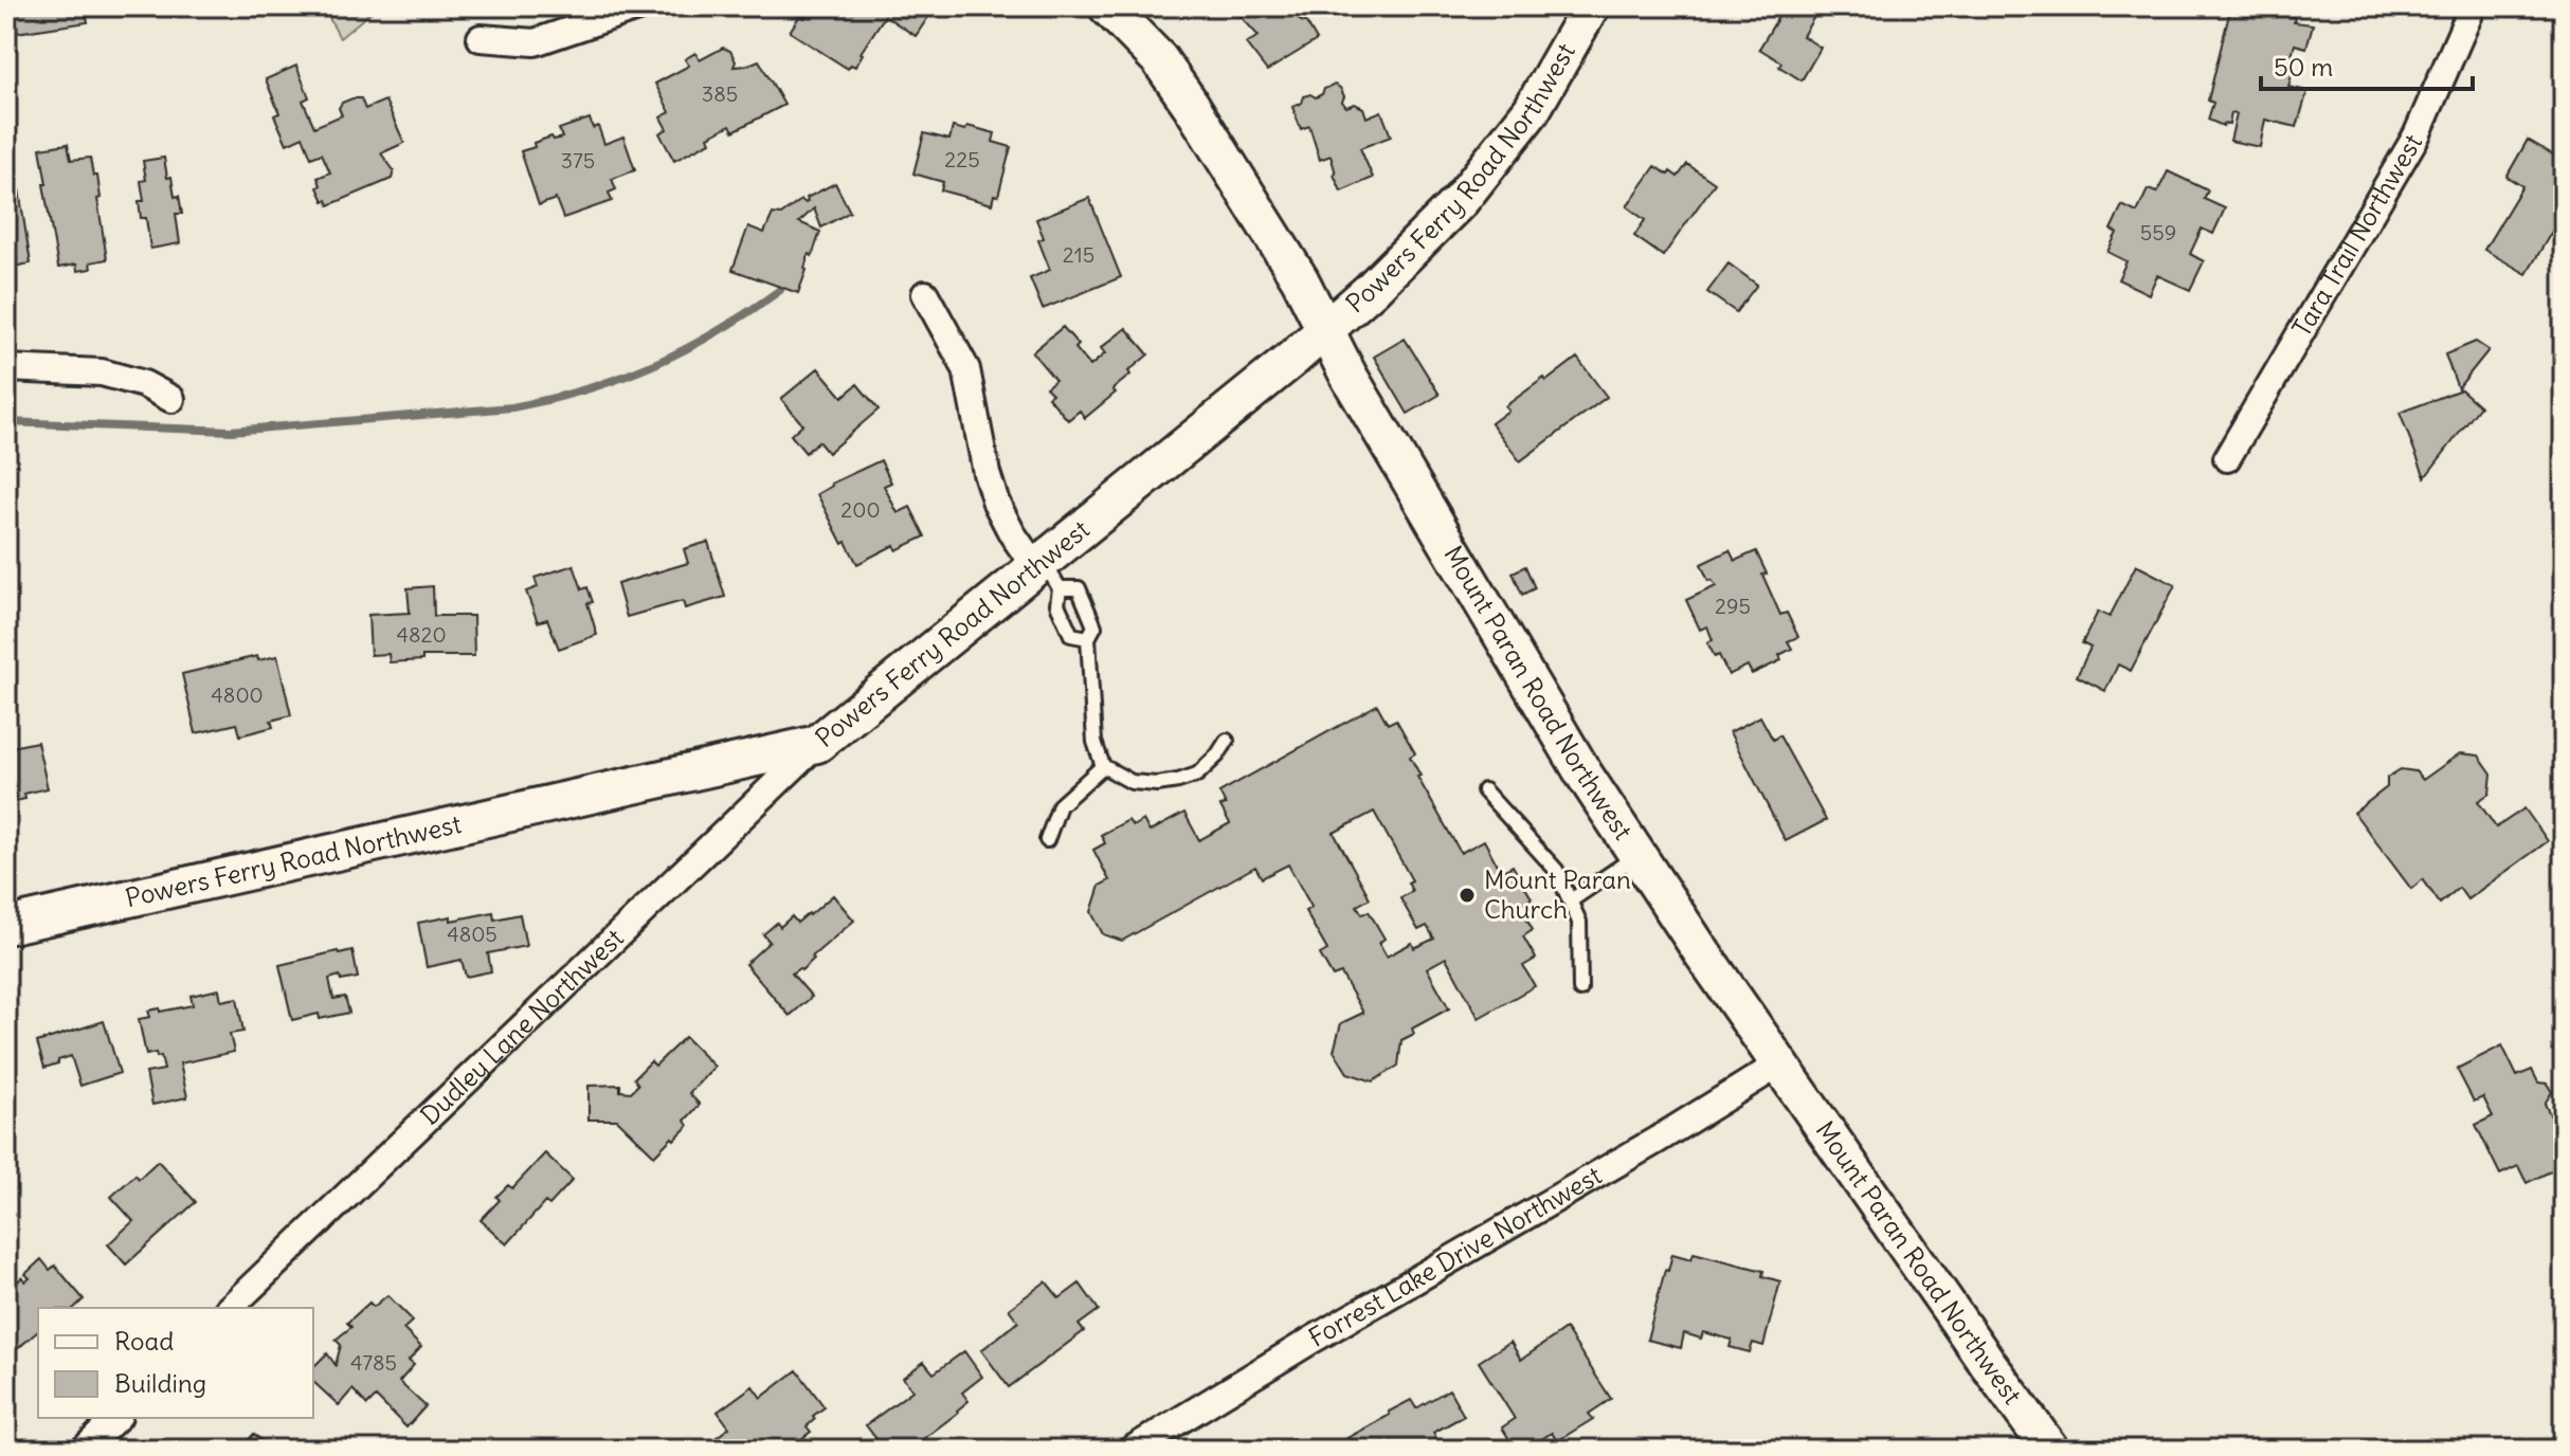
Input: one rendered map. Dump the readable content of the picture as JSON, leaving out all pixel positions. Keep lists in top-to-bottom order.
{
  "streets": {
    "street": [
      "Powers Ferry Road Northwest",
      "Tara Trail Northwest",
      "Mount Paran Road Northwest",
      "Dudley Lane Northwest",
      "Forrest Lake Drive Northwest"
    ]
  },
  "crossings": [
    ["Powers Ferry Road Northwest", "Mount Paran Road Northwest"],
    ["Powers Ferry Road Northwest", "Dudley Lane Northwest"],
    ["Mount Paran Road Northwest", "Forrest Lake Drive Northwest"]
  ],
  "places": ["Mount Paran Church"],
  "house_numbers": [
    "385",
    "225",
    "375",
    "559",
    "215",
    "200",
    "295",
    "4820",
    "4800",
    "4805",
    "4785"
  ],
  "legend": ["Road", "Building"],
  "scale_bar": "50 m"
}
